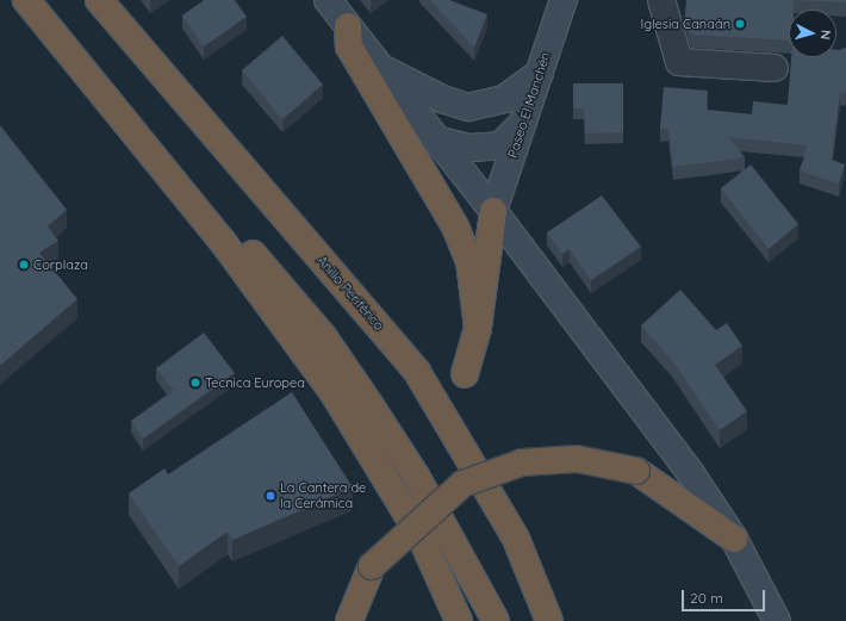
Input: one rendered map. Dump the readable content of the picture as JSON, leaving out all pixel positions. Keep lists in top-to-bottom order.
{
  "streets": {
    "highway": ["Anillo Periférico"],
    "main road": ["Paseo El Manchén"]
  },
  "places": [
    "Iglesia Canaán",
    "Corplaza",
    "Tecnica Europea",
    "La Cantera de la Cerámica"
  ],
  "scale_bar": "20 m",
  "north": "right"
}
